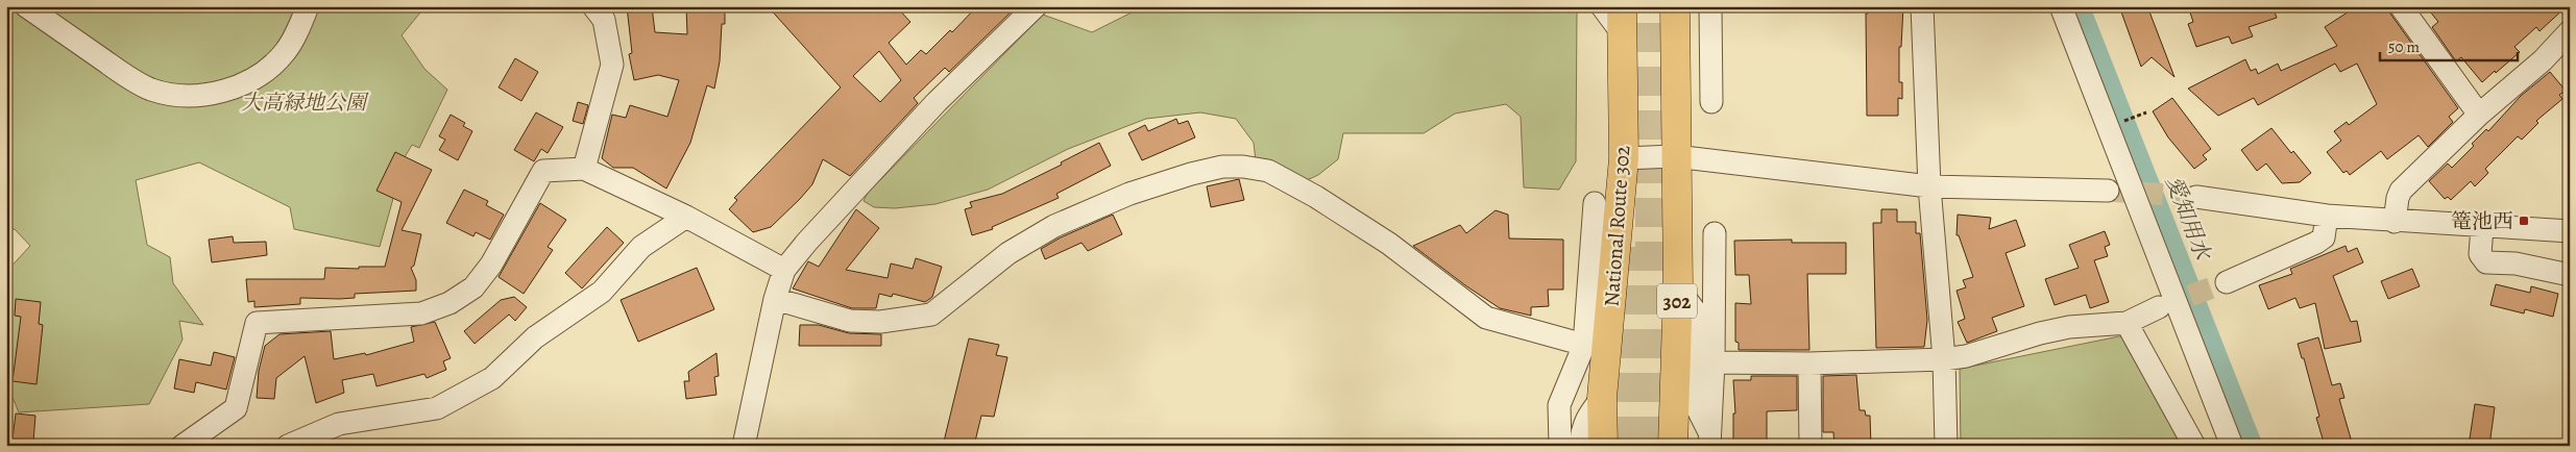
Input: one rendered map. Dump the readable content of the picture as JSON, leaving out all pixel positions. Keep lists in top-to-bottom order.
{
  "streets": {
    "highway": ["National Route 302", "302"]
  },
  "water": ["愛知用水"],
  "parks": ["大高緑地公園"],
  "places": {
    "transit": ["篭池西"]
  },
  "scale_bar": "50 m"
}
